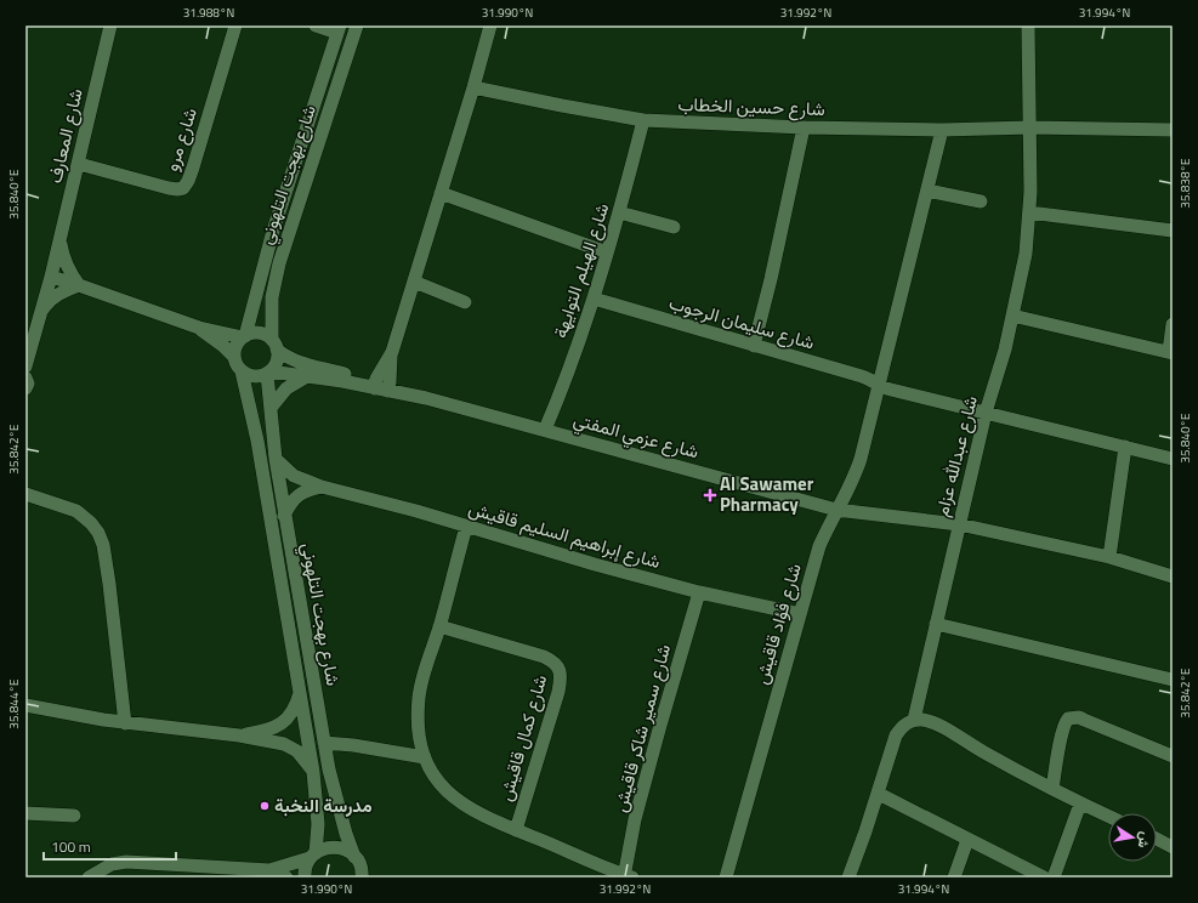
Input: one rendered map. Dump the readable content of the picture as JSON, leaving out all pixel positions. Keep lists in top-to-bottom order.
{
  "streets": {
    "street": [
      "شارع حسين الخطاب",
      "شارع المعارف",
      "شارع مرو",
      "شارع بهجت التلهوني",
      "شارع الهيلم التوايهة",
      "شارع سليمان الرجوب",
      "شارع عزمي المفتي",
      "شارع عبدالله عزام",
      "شارع إبراهيم السليم قاقيش",
      "شارع فؤاد قاقيش",
      "شارع سمير شاكر قاقيش",
      "شارع كمال قاقيش"
    ]
  },
  "crossings": [
    ["شارع حسين الخطاب", "شارع الهيلم التوايهة"],
    ["شارع حسين الخطاب", "شارع عبدالله عزام"],
    ["شارع حسين الخطاب", "شارع فؤاد قاقيش"],
    ["شارع المعارف", "شارع مرو"],
    ["شارع بهجت التلهوني", "شارع عزمي المفتي"],
    ["شارع بهجت التلهوني", "شارع إبراهيم السليم قاقيش"],
    ["شارع الهيلم التوايهة", "شارع سليمان الرجوب"],
    ["شارع الهيلم التوايهة", "شارع عزمي المفتي"],
    ["شارع سليمان الرجوب", "شارع عبدالله عزام"],
    ["شارع سليمان الرجوب", "شارع فؤاد قاقيش"],
    ["شارع عزمي المفتي", "شارع عبدالله عزام"],
    ["شارع عزمي المفتي", "شارع فؤاد قاقيش"],
    ["شارع إبراهيم السليم قاقيش", "شارع فؤاد قاقيش"],
    ["شارع إبراهيم السليم قاقيش", "شارع سمير شاكر قاقيش"]
  ],
  "places": {
    "health": ["Al Sawamer Pharmacy"],
    "other": ["مدرسة النخبة"]
  },
  "scale_bar": "100 m",
  "north": "right",
  "coordinates": [
    "31.988°N",
    "31.990°N",
    "31.992°N",
    "31.994°N",
    "35.838°E",
    "35.840°E",
    "35.842°E",
    "35.844°E"
  ]
}
